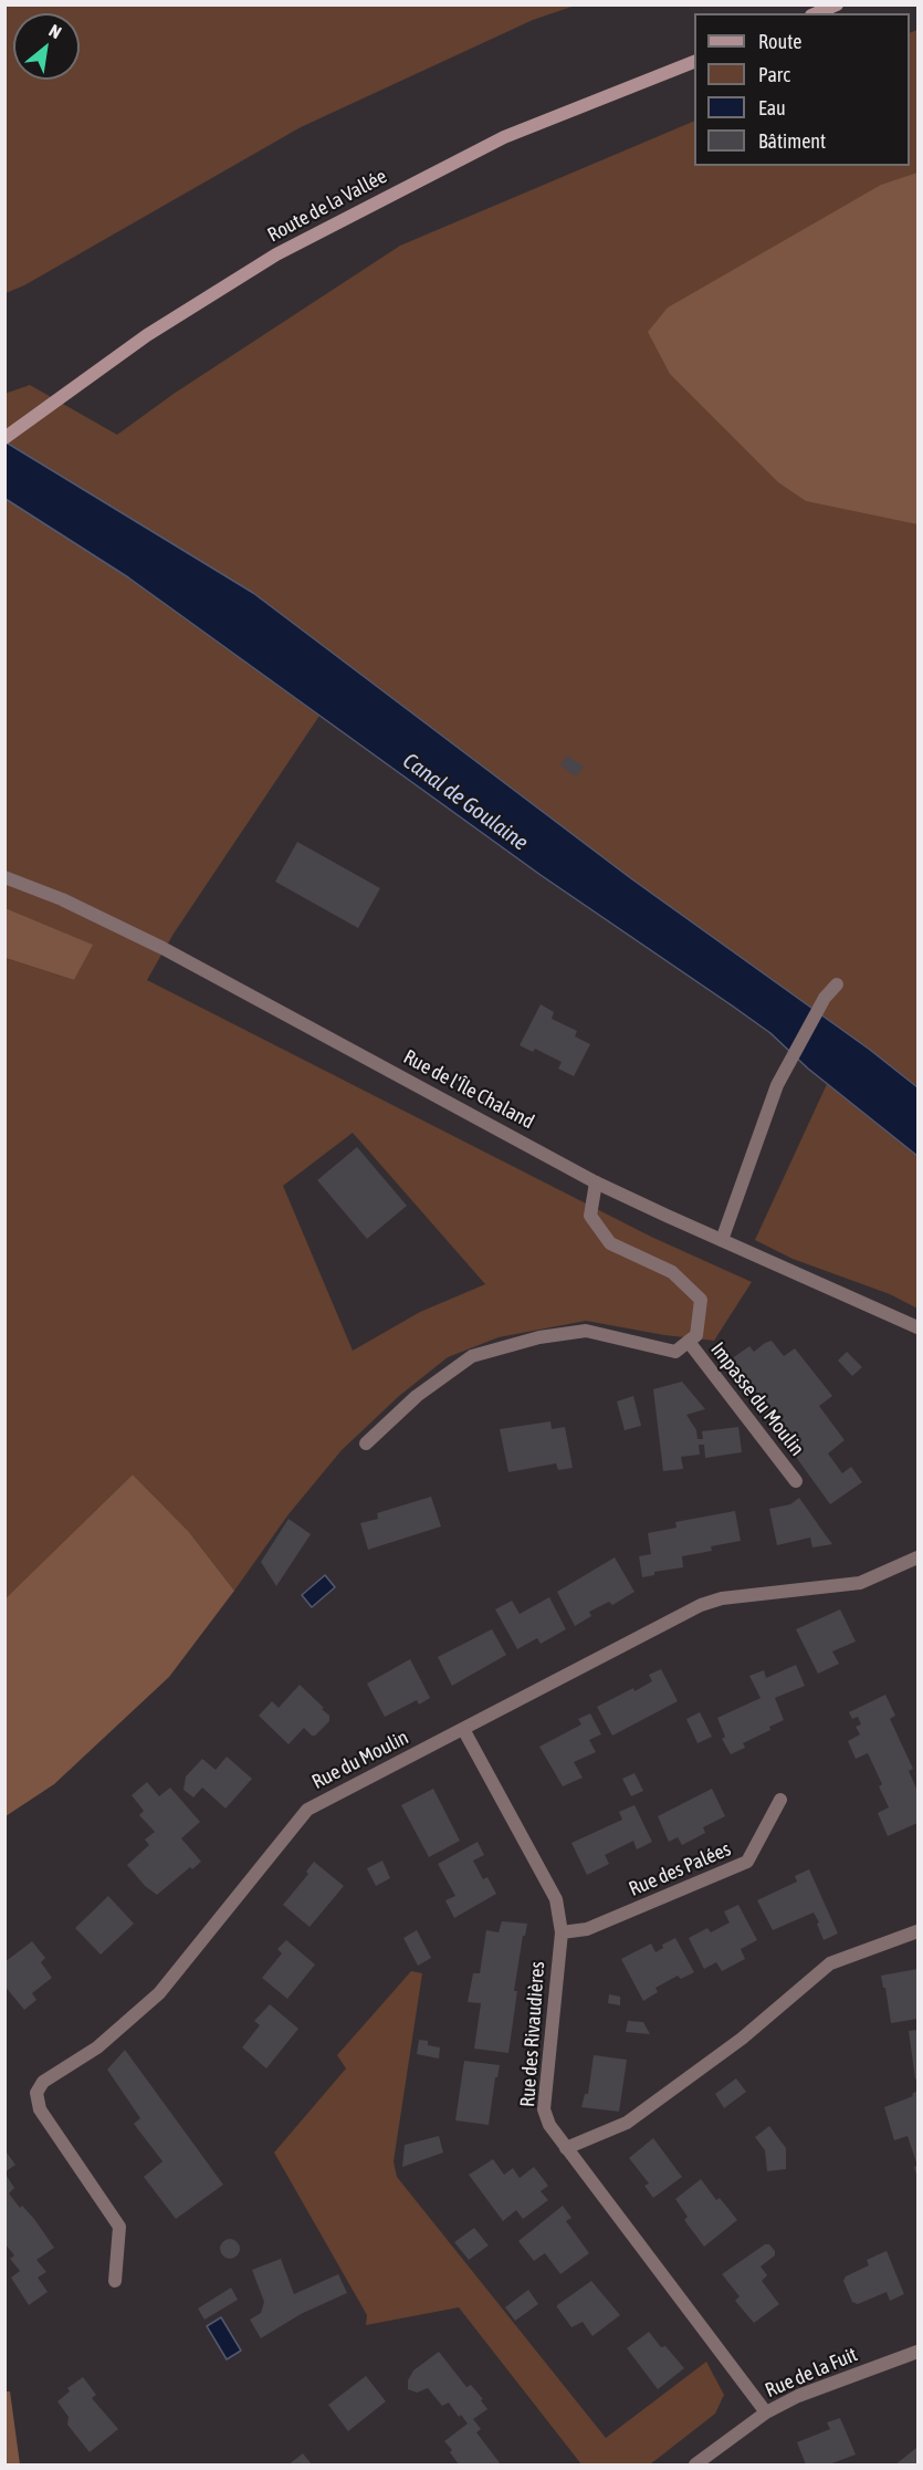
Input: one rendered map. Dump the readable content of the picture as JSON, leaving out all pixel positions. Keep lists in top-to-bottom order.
{
  "streets": {
    "main road": ["Route de la Vallée"],
    "street": [
      "Rue de l'Île Chaland",
      "Impasse du Moulin",
      "Rue du Moulin",
      "Rue des Palées",
      "Rue des Rivaudières",
      "Rue de la Fuit"
    ]
  },
  "crossings": [
    ["Rue de l'Île Chaland", "Impasse du Moulin"],
    ["Rue du Moulin", "Rue des Rivaudières"],
    ["Rue des Palées", "Rue des Rivaudières"],
    ["Rue des Rivaudières", "Rue de la Fuit"]
  ],
  "water": ["Canal de Goulaine"],
  "legend": [
    "Route",
    "Parc",
    "Eau",
    "Bâtiment"
  ],
  "north": "top right"
}
